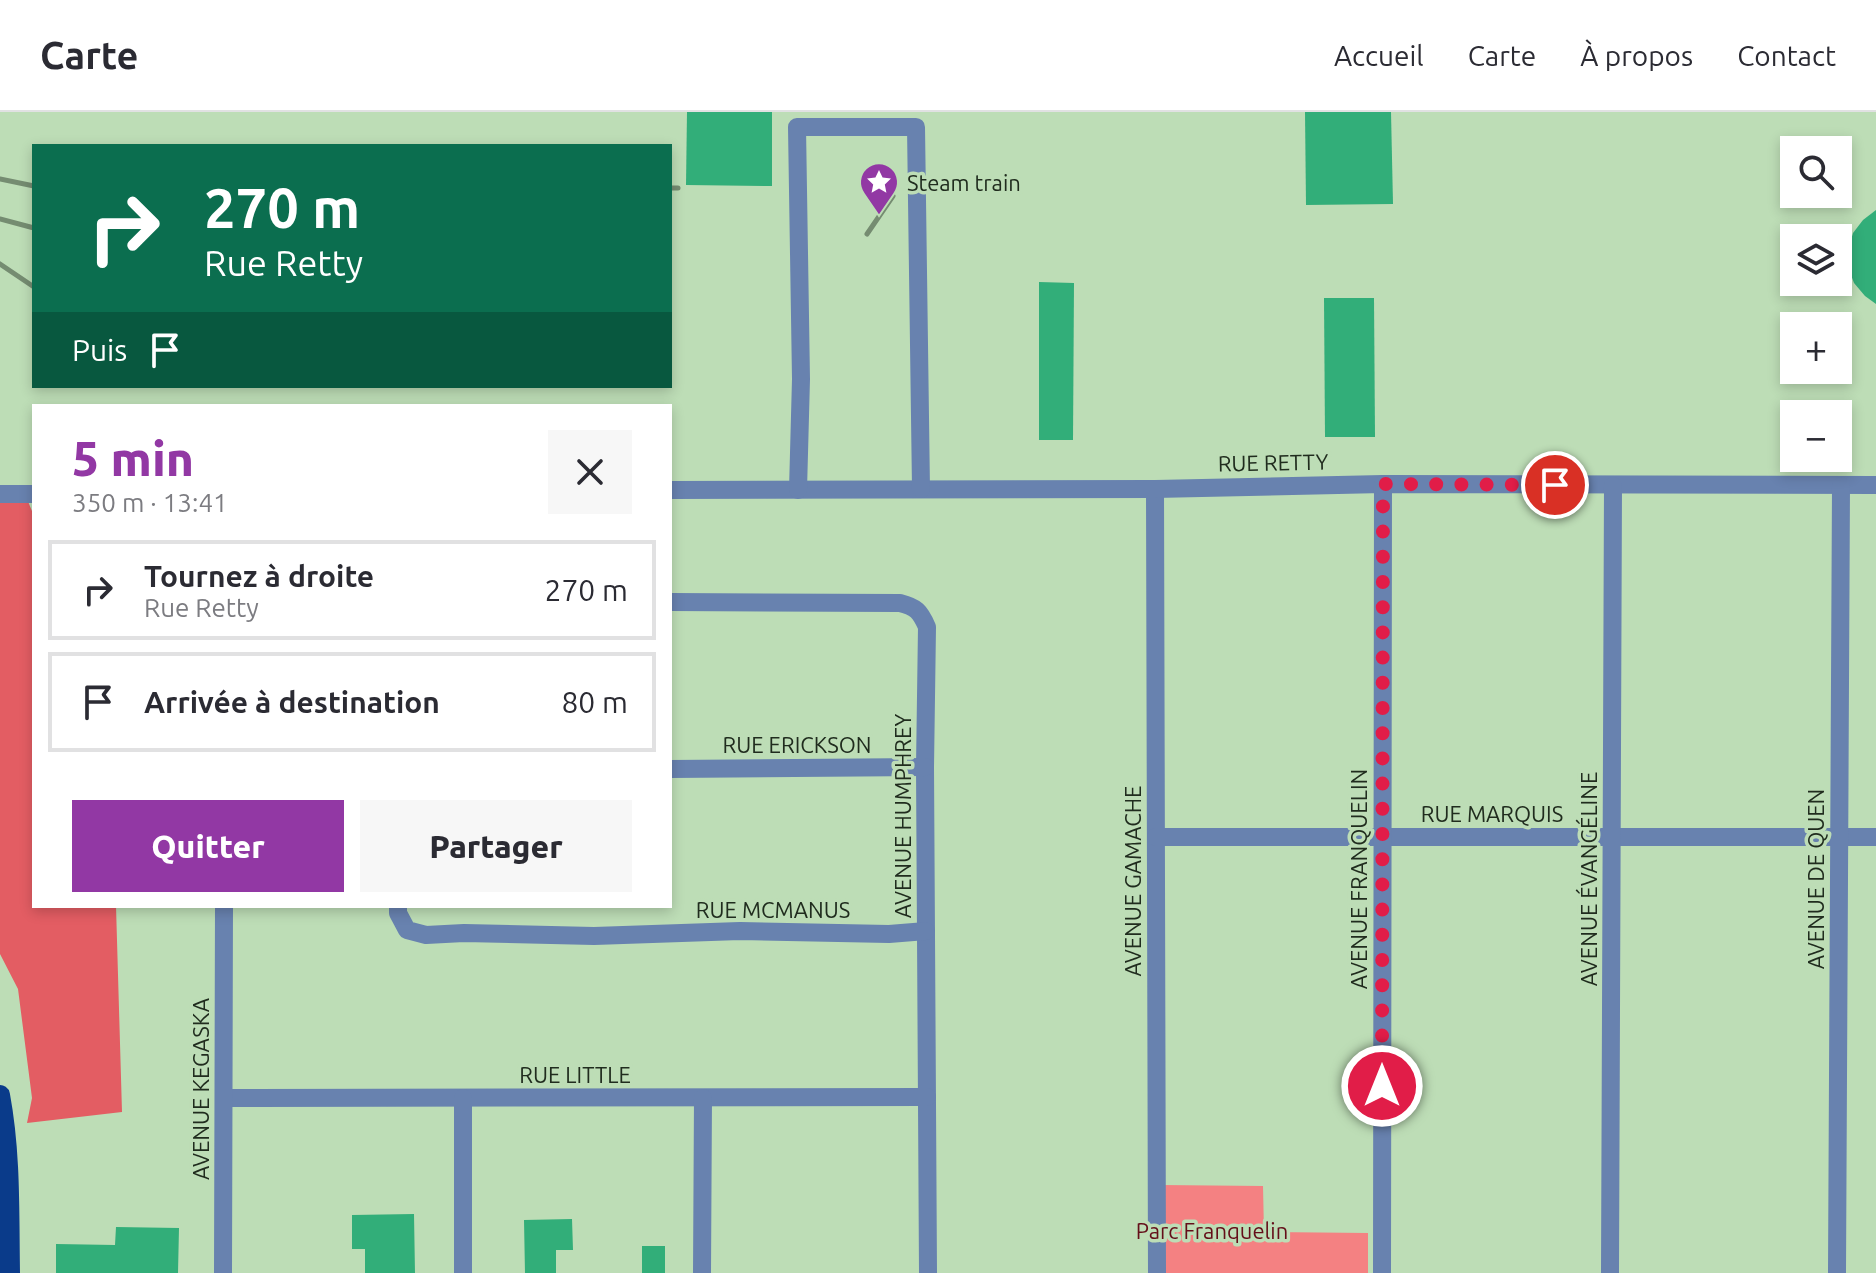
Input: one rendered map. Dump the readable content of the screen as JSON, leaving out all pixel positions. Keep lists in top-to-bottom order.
{
  "streets": {
    "street": [
      "RUE RETTY",
      "RUE ERICKSON",
      "RUE MARQUIS",
      "AVENUE HUMPHREY",
      "AVENUE FRANQUELIN",
      "AVENUE ÉVANGÉLINE",
      "AVENUE DE QUEN",
      "AVENUE GAMACHE",
      "RUE MCMANUS",
      "RUE LITTLE",
      "AVENUE KEGASKA"
    ]
  },
  "crossings": [
    ["RUE RETTY", "AVENUE FRANQUELIN"],
    ["RUE RETTY", "AVENUE ÉVANGÉLINE"],
    ["RUE RETTY", "AVENUE DE QUEN"],
    ["RUE RETTY", "AVENUE GAMACHE"],
    ["RUE ERICKSON", "AVENUE HUMPHREY"],
    ["RUE MARQUIS", "AVENUE FRANQUELIN"],
    ["RUE MARQUIS", "AVENUE ÉVANGÉLINE"],
    ["RUE MARQUIS", "AVENUE DE QUEN"],
    ["RUE MARQUIS", "AVENUE GAMACHE"],
    ["AVENUE HUMPHREY", "RUE MCMANUS"],
    ["AVENUE HUMPHREY", "RUE LITTLE"],
    ["RUE LITTLE", "AVENUE KEGASKA"]
  ],
  "parks": ["Parc Franquelin"],
  "places": {
    "place": ["Steam train"]
  },
  "page": {
    "header": "Carte",
    "nav": [
      "Accueil",
      "Carte",
      "À propos",
      "Contact"
    ],
    "map_buttons": ["+", "−"],
    "turn": ["270 m", "Rue Retty"],
    "then": "Puis",
    "heading": ["5 min", "350 m · 13:41"],
    "list": [
      {
        "name": "Tournez à droite",
        "note": "Rue Retty",
        "value": "270 m"
      },
      {
        "name": "Arrivée à destination",
        "value": "80 m"
      }
    ],
    "buttons": ["Quitter", "Partager"]
  }
}
